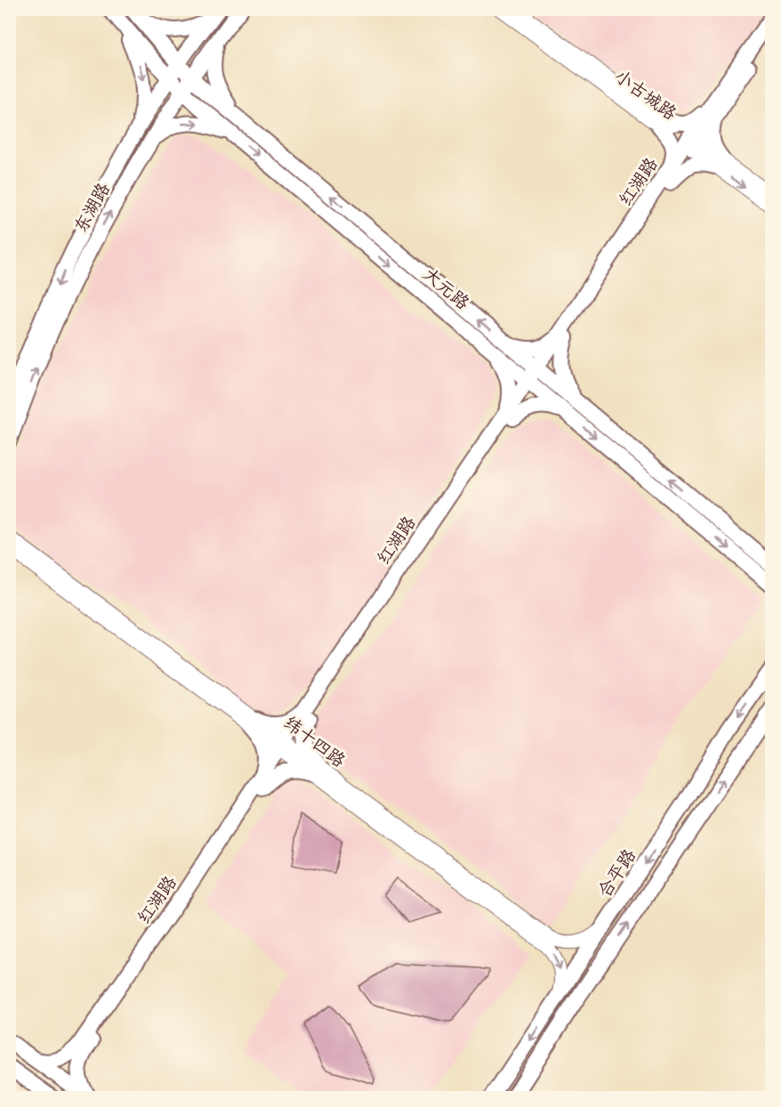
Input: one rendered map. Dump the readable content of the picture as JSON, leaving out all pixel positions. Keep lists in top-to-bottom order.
{
  "streets": {
    "main road": [
      "红湖路",
      "东湖路",
      "大元路",
      "合平路"
    ],
    "street": ["小古城路", "纬十四路"]
  },
  "crossings": [
    ["小古城路", "红湖路"],
    ["红湖路", "大元路"],
    ["红湖路", "纬十四路"],
    ["东湖路", "大元路"],
    ["纬十四路", "合平路"]
  ]
}
